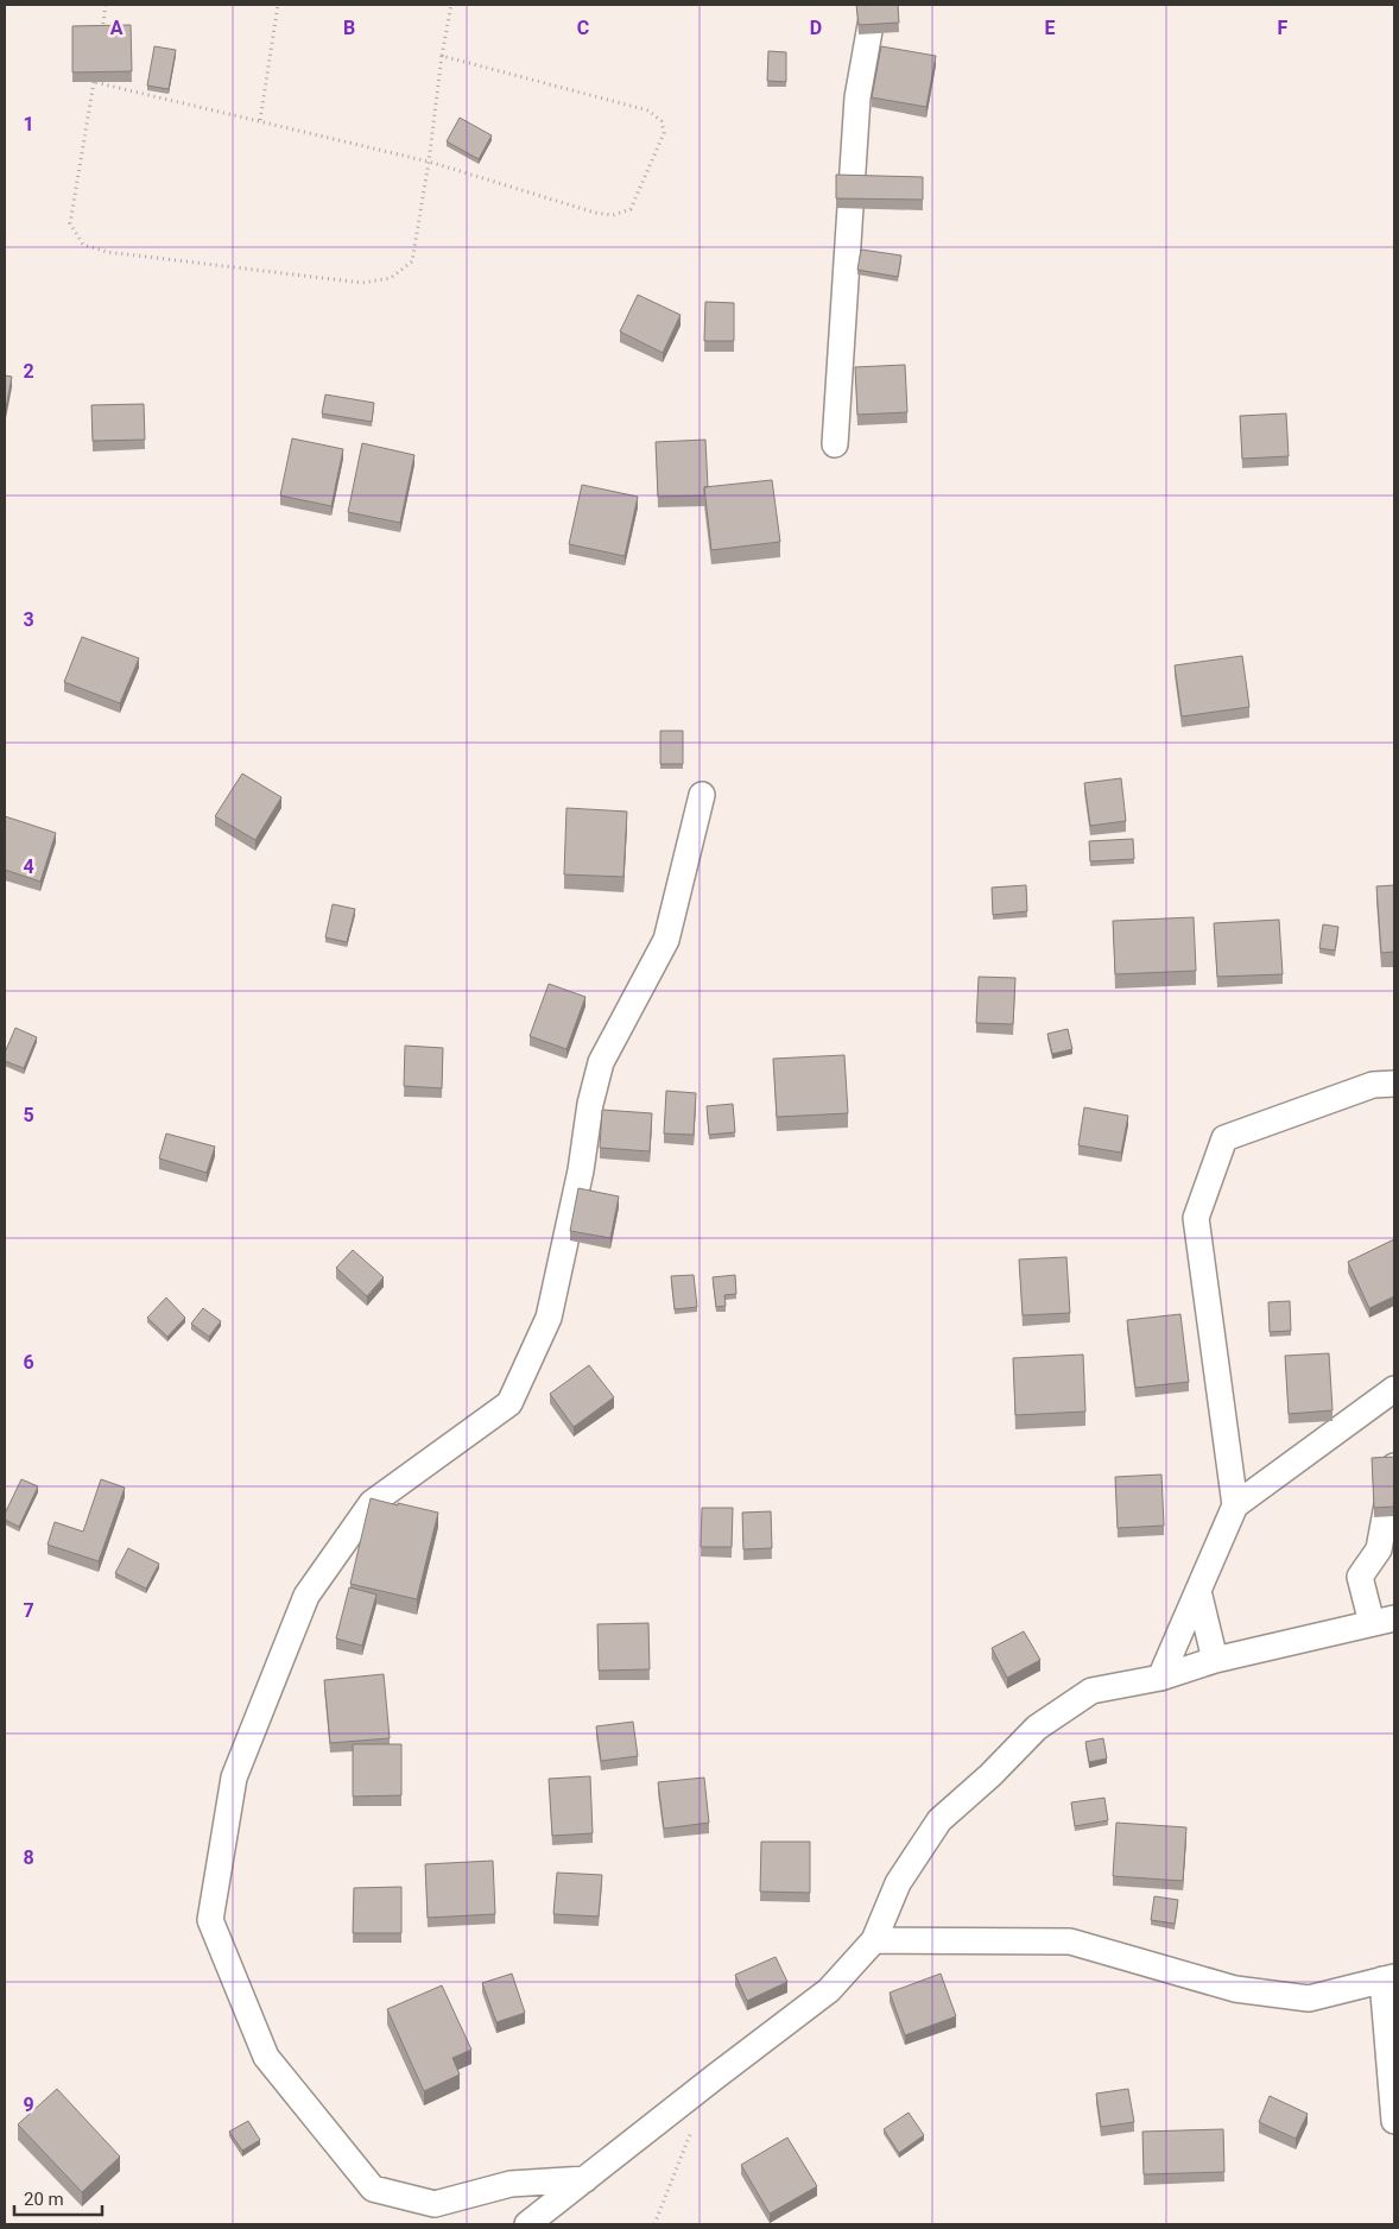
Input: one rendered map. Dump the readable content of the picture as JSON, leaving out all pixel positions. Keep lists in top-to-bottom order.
{
  "scale_bar": "20 m",
  "grid": {
    "columns": [
      "A",
      "B",
      "C",
      "D",
      "E",
      "F"
    ],
    "rows": [
      "1",
      "2",
      "3",
      "4",
      "5",
      "6",
      "7",
      "8",
      "9"
    ]
  }
}
